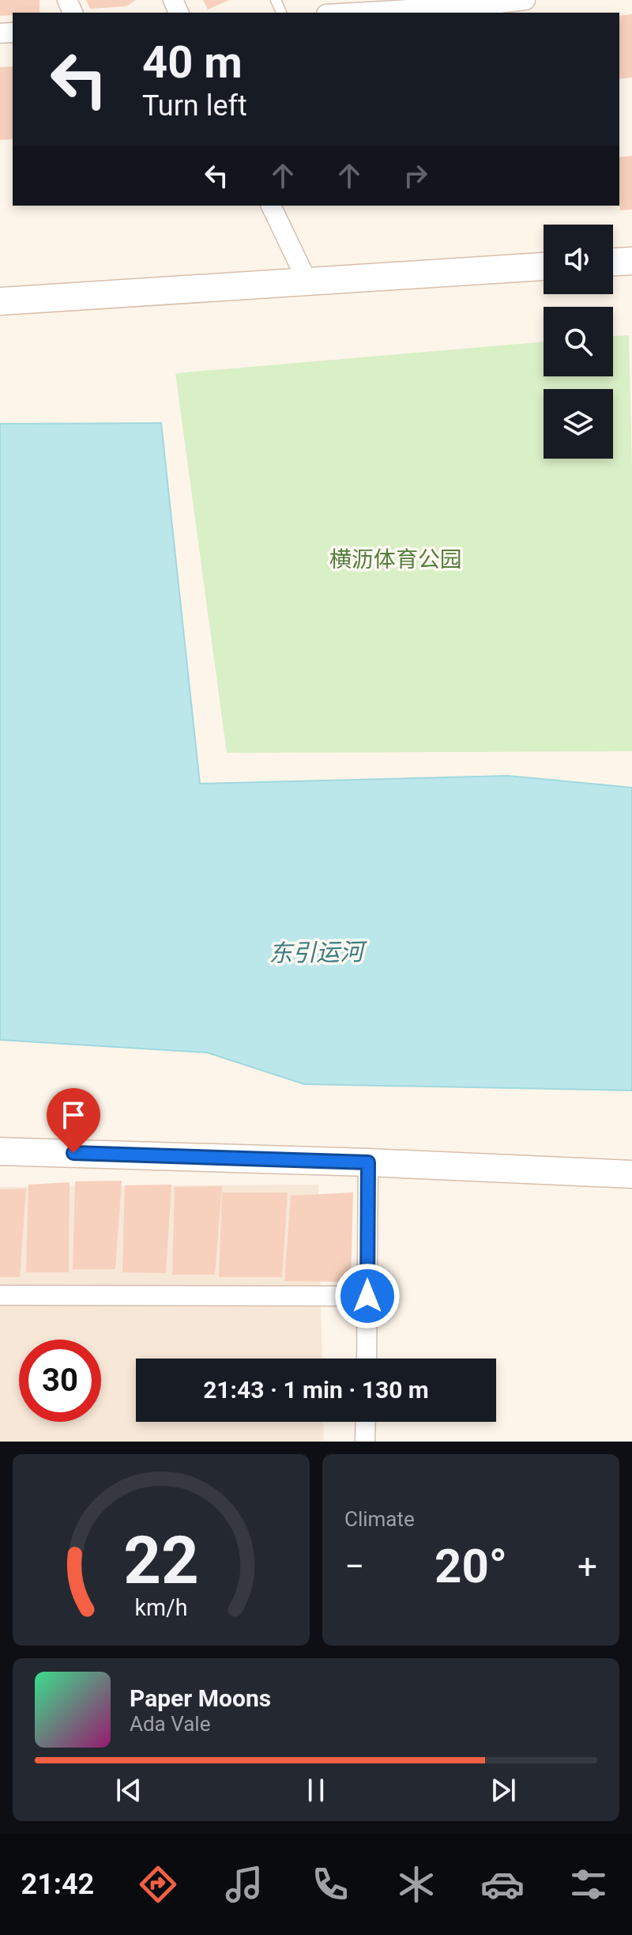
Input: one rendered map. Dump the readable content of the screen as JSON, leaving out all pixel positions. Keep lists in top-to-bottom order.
{
  "water": ["东引运河"],
  "parks": ["横沥体育公园"],
  "page": {
    "turn": ["40 m", "Turn left"],
    "limit": "30",
    "trip": "21:43 · 1 min · 130 m",
    "tile": "Climate",
    "heat": ["−", "20°", "+"],
    "song": ["Paper Moons", "Ada Vale"],
    "tabs": "21:42",
    "gauge": ["22", "km/h"]
  }
}
